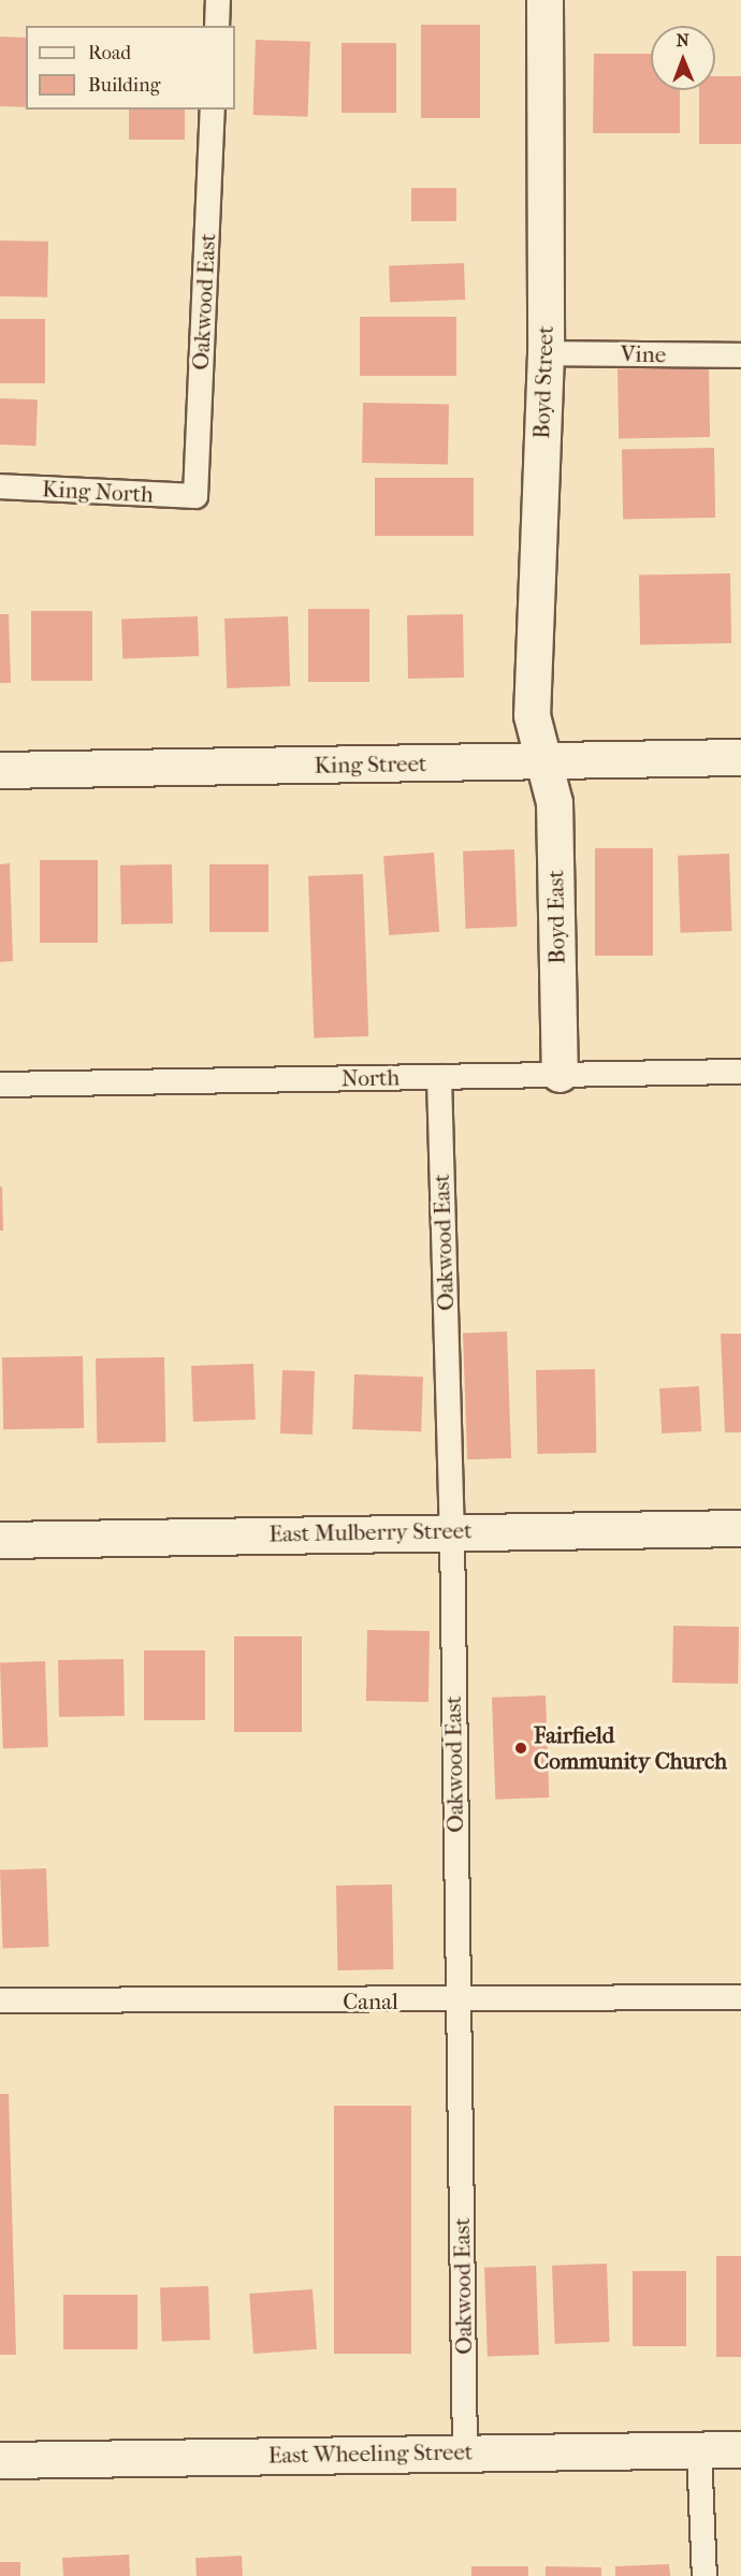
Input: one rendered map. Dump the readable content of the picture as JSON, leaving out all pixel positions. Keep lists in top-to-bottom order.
{
  "streets": {
    "street": [
      "Boyd Street",
      "King Street",
      "Boyd East",
      "East Mulberry Street",
      "East Wheeling Street"
    ],
    "lane": [
      "Oakwood East",
      "Vine",
      "King North",
      "North",
      "Canal"
    ]
  },
  "crossings": [
    ["Oakwood East", "King North"],
    ["Oakwood East", "North"],
    ["Oakwood East", "East Mulberry Street"],
    ["Oakwood East", "Canal"],
    ["Oakwood East", "East Wheeling Street"],
    ["Vine", "Boyd Street"],
    ["Boyd Street", "King Street"],
    ["Boyd Street", "Boyd East"],
    ["King Street", "Boyd East"],
    ["Boyd East", "North"]
  ],
  "places": ["Fairfield Community Church"],
  "legend": ["Road", "Building"],
  "north": "top"
}
